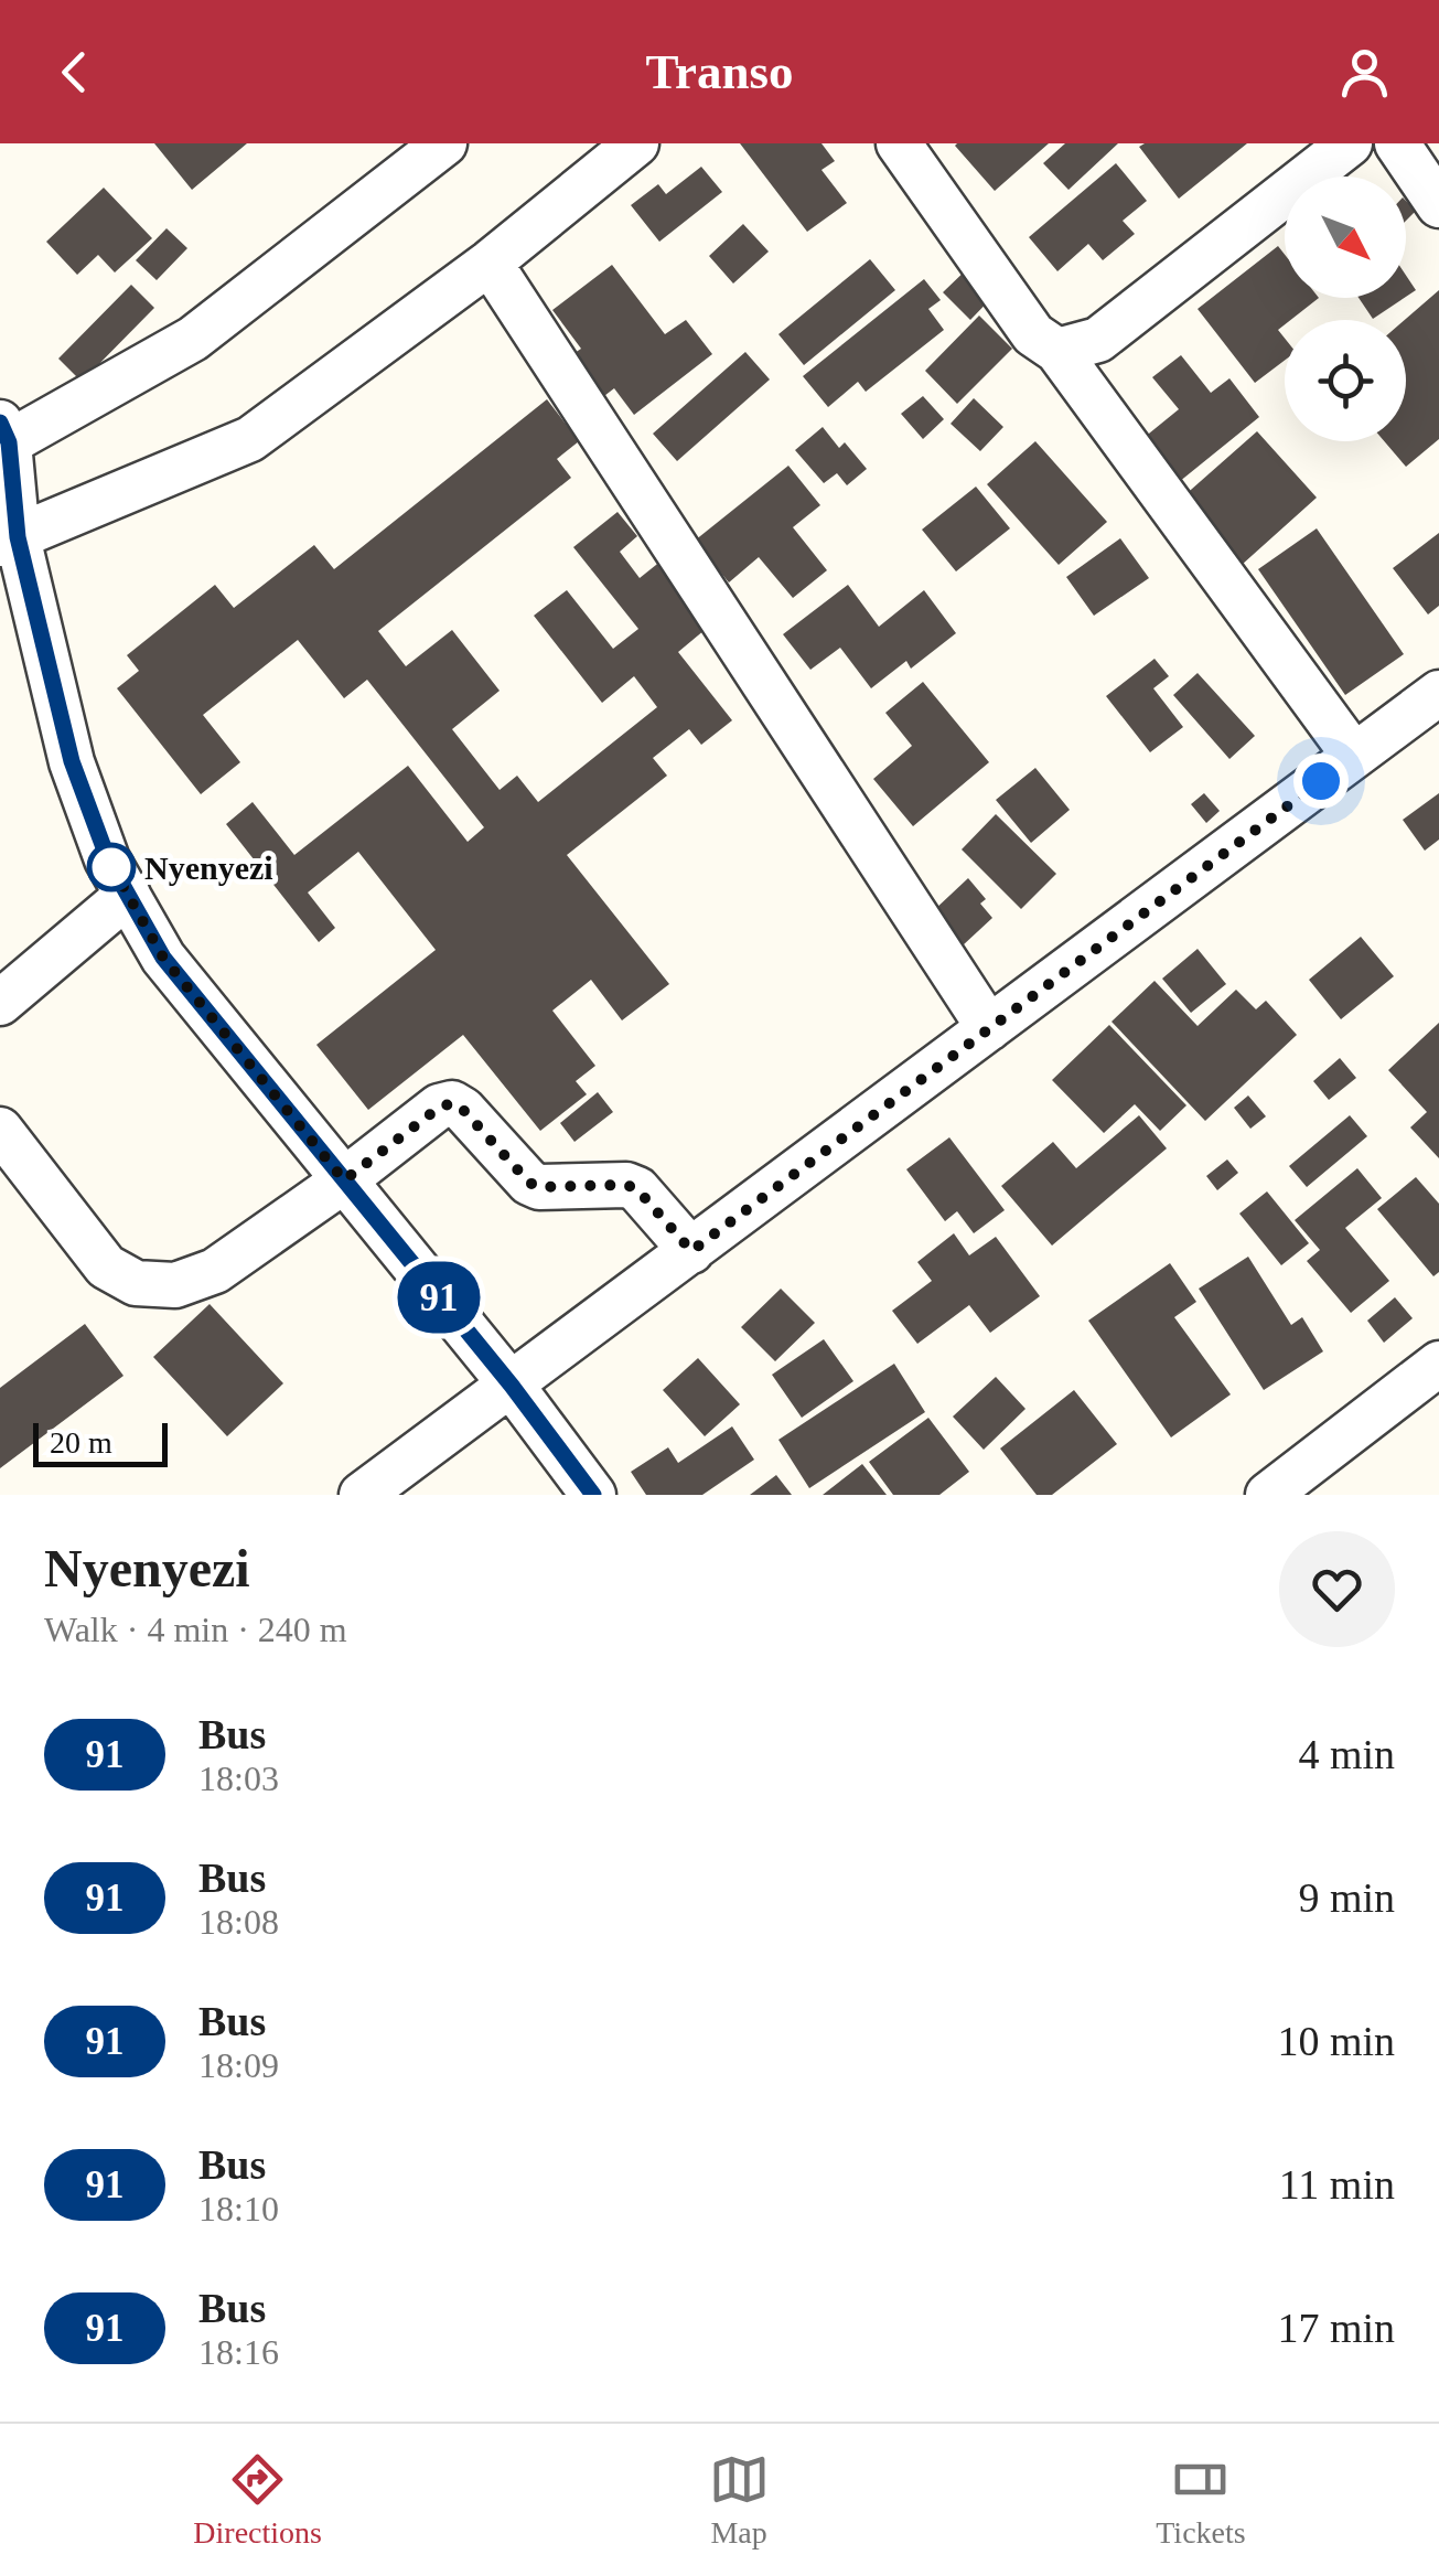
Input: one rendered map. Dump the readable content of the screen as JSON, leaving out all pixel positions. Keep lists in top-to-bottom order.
{
  "places": ["Nyenyezi"],
  "lines": ["bus line 91"],
  "scale_bar": "20 m",
  "north": "bottom right",
  "page": {
    "header": "Transo",
    "on_map": "91",
    "scale": "20 m",
    "heading": ["Nyenyezi", "Walk · 4 min · 240 m"],
    "list": [
      {
        "mark": "91",
        "name": "Bus",
        "note": "18:03",
        "value": "4 min"
      },
      {
        "mark": "91",
        "name": "Bus",
        "note": "18:08",
        "value": "9 min"
      },
      {
        "mark": "91",
        "name": "Bus",
        "note": "18:09",
        "value": "10 min"
      },
      {
        "mark": "91",
        "name": "Bus",
        "note": "18:10",
        "value": "11 min"
      },
      {
        "mark": "91",
        "name": "Bus",
        "note": "18:16",
        "value": "17 min"
      }
    ],
    "tabs": ["Directions", "Map", "Tickets"]
  }
}
